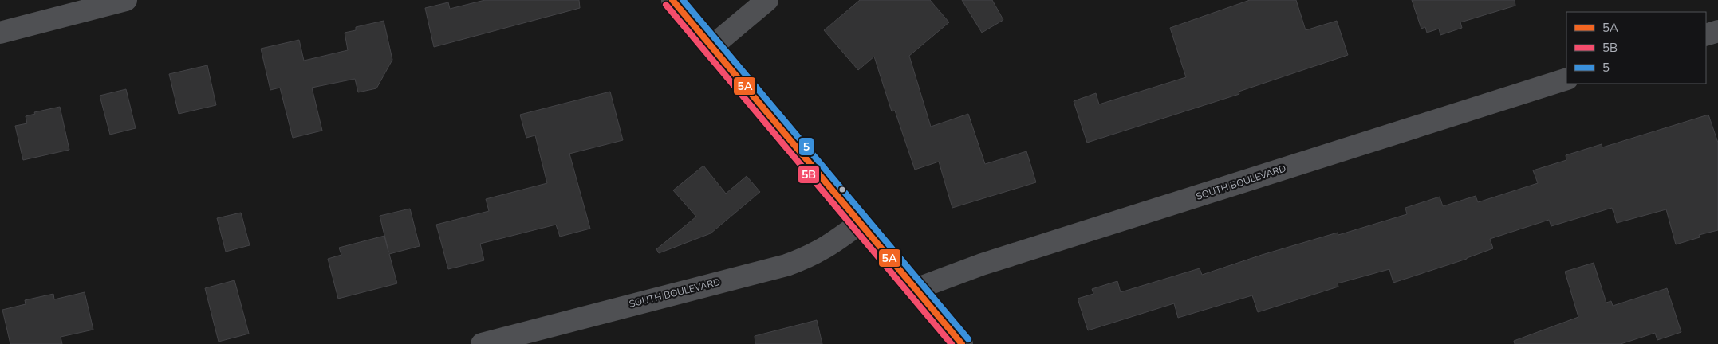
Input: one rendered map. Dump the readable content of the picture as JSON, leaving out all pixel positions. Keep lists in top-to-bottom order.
{
  "streets": {
    "street": ["SOUTH BOULEVARD"]
  },
  "lines": ["transit line 5A", "transit line 5", "transit line 5B"],
  "legend": ["5A", "5B", "5"]
}
